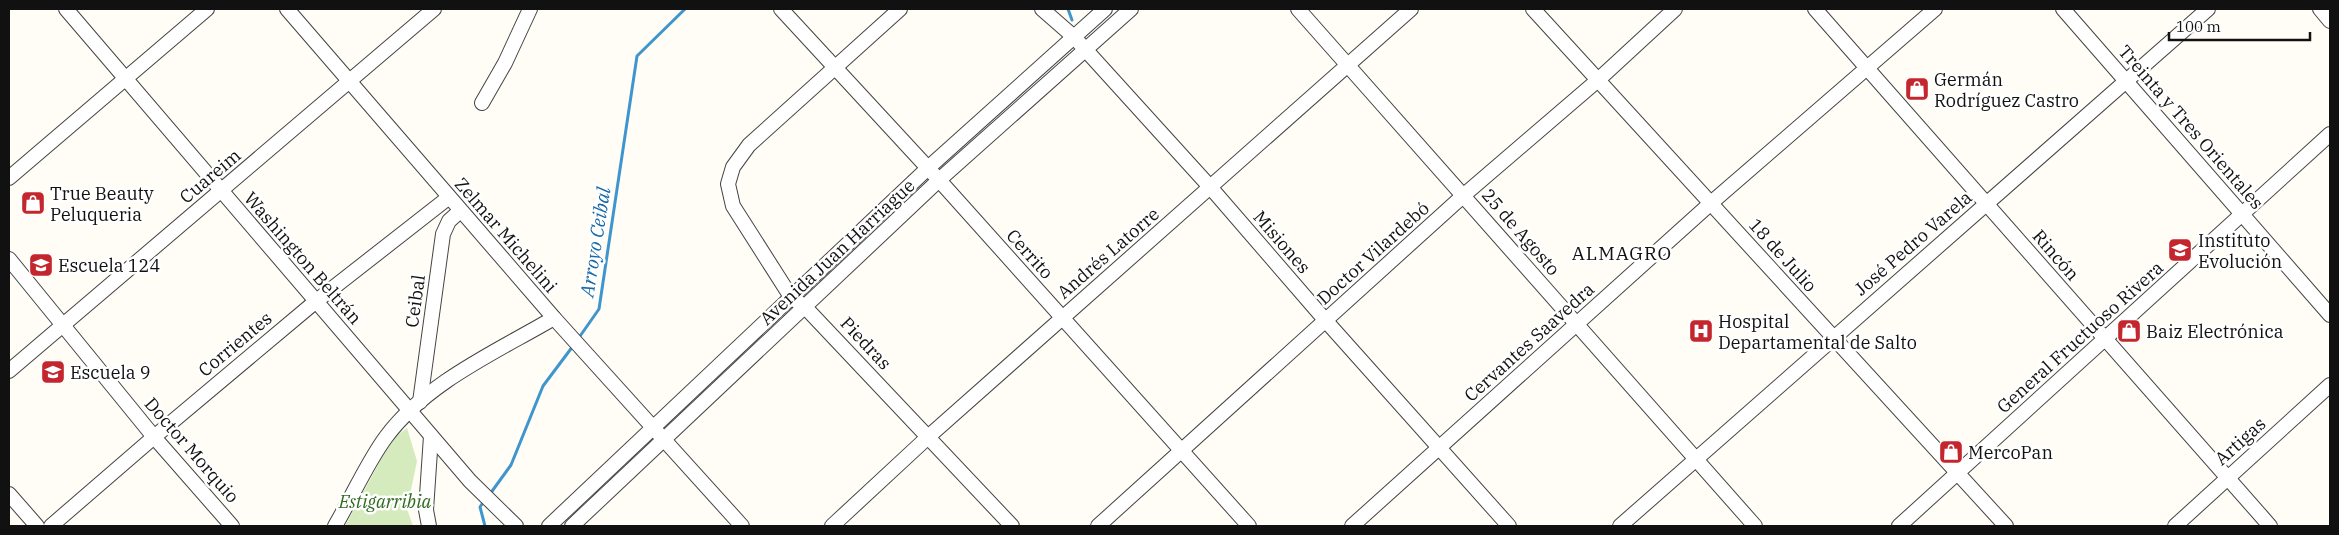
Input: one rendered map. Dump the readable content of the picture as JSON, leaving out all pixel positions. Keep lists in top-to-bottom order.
{
  "streets": {
    "street": [
      "Treinta y Tres Orientales",
      "Cuareim",
      "25 de Agosto",
      "Zelmar Michelini",
      "Misiones",
      "José Pedro Varela",
      "Avenida Juan Harriague",
      "Andrés Latorre",
      "Doctor Vilardebó",
      "Cerrito",
      "18 de Julio",
      "Rincón",
      "Washington Beltrán",
      "Ceibal",
      "General Fructuoso Rivera",
      "Cervantes Saavedra",
      "Piedras",
      "Corrientes",
      "Artigas",
      "Doctor Morquio"
    ]
  },
  "crossings": [
    ["Treinta y Tres Orientales", "José Pedro Varela"],
    ["Treinta y Tres Orientales", "General Fructuoso Rivera"],
    ["Cuareim", "Zelmar Michelini"],
    ["Cuareim", "Washington Beltrán"],
    ["Cuareim", "Doctor Morquio"],
    ["25 de Agosto", "José Pedro Varela"],
    ["25 de Agosto", "Andrés Latorre"],
    ["25 de Agosto", "Doctor Vilardebó"],
    ["25 de Agosto", "Cervantes Saavedra"],
    ["Zelmar Michelini", "Avenida Juan Harriague"],
    ["Zelmar Michelini", "Ceibal"],
    ["Zelmar Michelini", "Corrientes"],
    ["Misiones", "Avenida Juan Harriague"],
    ["Misiones", "Andrés Latorre"],
    ["Misiones", "Doctor Vilardebó"],
    ["Misiones", "Cervantes Saavedra"],
    ["José Pedro Varela", "18 de Julio"],
    ["José Pedro Varela", "Rincón"],
    ["Avenida Juan Harriague", "Cerrito"],
    ["Avenida Juan Harriague", "Piedras"],
    ["Andrés Latorre", "Cerrito"],
    ["Andrés Latorre", "Piedras"],
    ["Doctor Vilardebó", "Cerrito"],
    ["Doctor Vilardebó", "18 de Julio"],
    ["Cerrito", "Piedras"],
    ["18 de Julio", "General Fructuoso Rivera"],
    ["18 de Julio", "Cervantes Saavedra"],
    ["Rincón", "General Fructuoso Rivera"],
    ["Rincón", "Cervantes Saavedra"],
    ["Rincón", "Artigas"],
    ["Washington Beltrán", "Ceibal"],
    ["Washington Beltrán", "Corrientes"],
    ["Corrientes", "Doctor Morquio"]
  ],
  "districts": ["ALMAGRO"],
  "water": ["Arroyo Ceibal"],
  "parks": ["Estigarribia"],
  "places": {
    "shop": [
      "Germán Rodríguez Castro",
      "True Beauty Peluqueria",
      "Baiz Electrónica",
      "MercoPan"
    ],
    "school or university": ["Instituto Evolución", "Escuela 124", "Escuela 9"],
    "hospital": ["Hospital Departamental de Salto"]
  },
  "scale_bar": "100 m"
}
